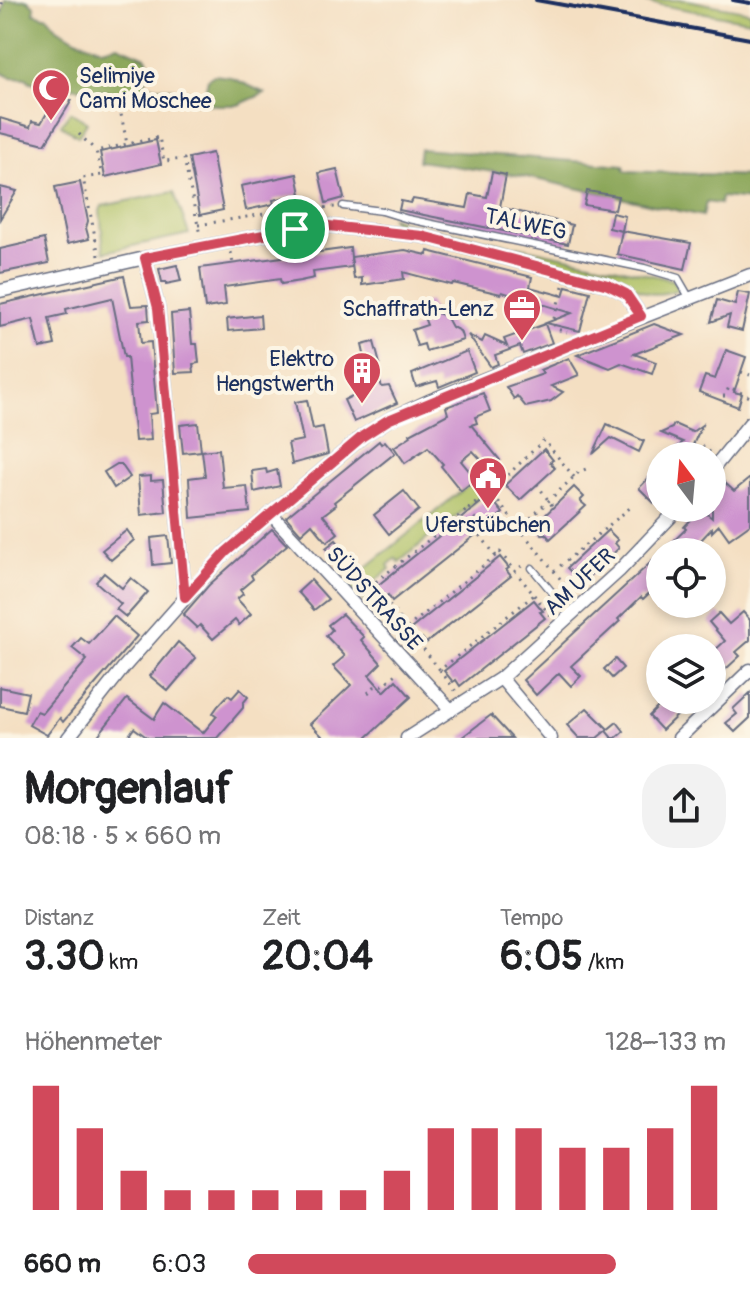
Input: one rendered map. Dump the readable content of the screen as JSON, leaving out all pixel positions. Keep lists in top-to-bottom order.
{
  "streets": {
    "street": ["TALWEG", "AM UFER", "SÜDSTRASSE"]
  },
  "crossings": [
    ["AM UFER", "SÜDSTRASSE"]
  ],
  "places": {
    "mosque": ["Selimiye Cami Moschee"],
    "office": ["Schaffrath-Lenz"],
    "building": ["Elektro Hengstwerth"],
    "public building": ["Uferstübchen"]
  },
  "north": "top",
  "page": {
    "heading": ["Morgenlauf", "08:18 · 5 × 660 m"],
    "stats": [
      ["Distanz", "3.30 km"],
      ["Zeit", "20:04"],
      ["Tempo", "6:05 /km"]
    ],
    "chart": ["Höhenmeter", "128–133 m"],
    "list": [
      {
        "name": "660 m",
        "note": "6:03"
      }
    ]
  }
}
